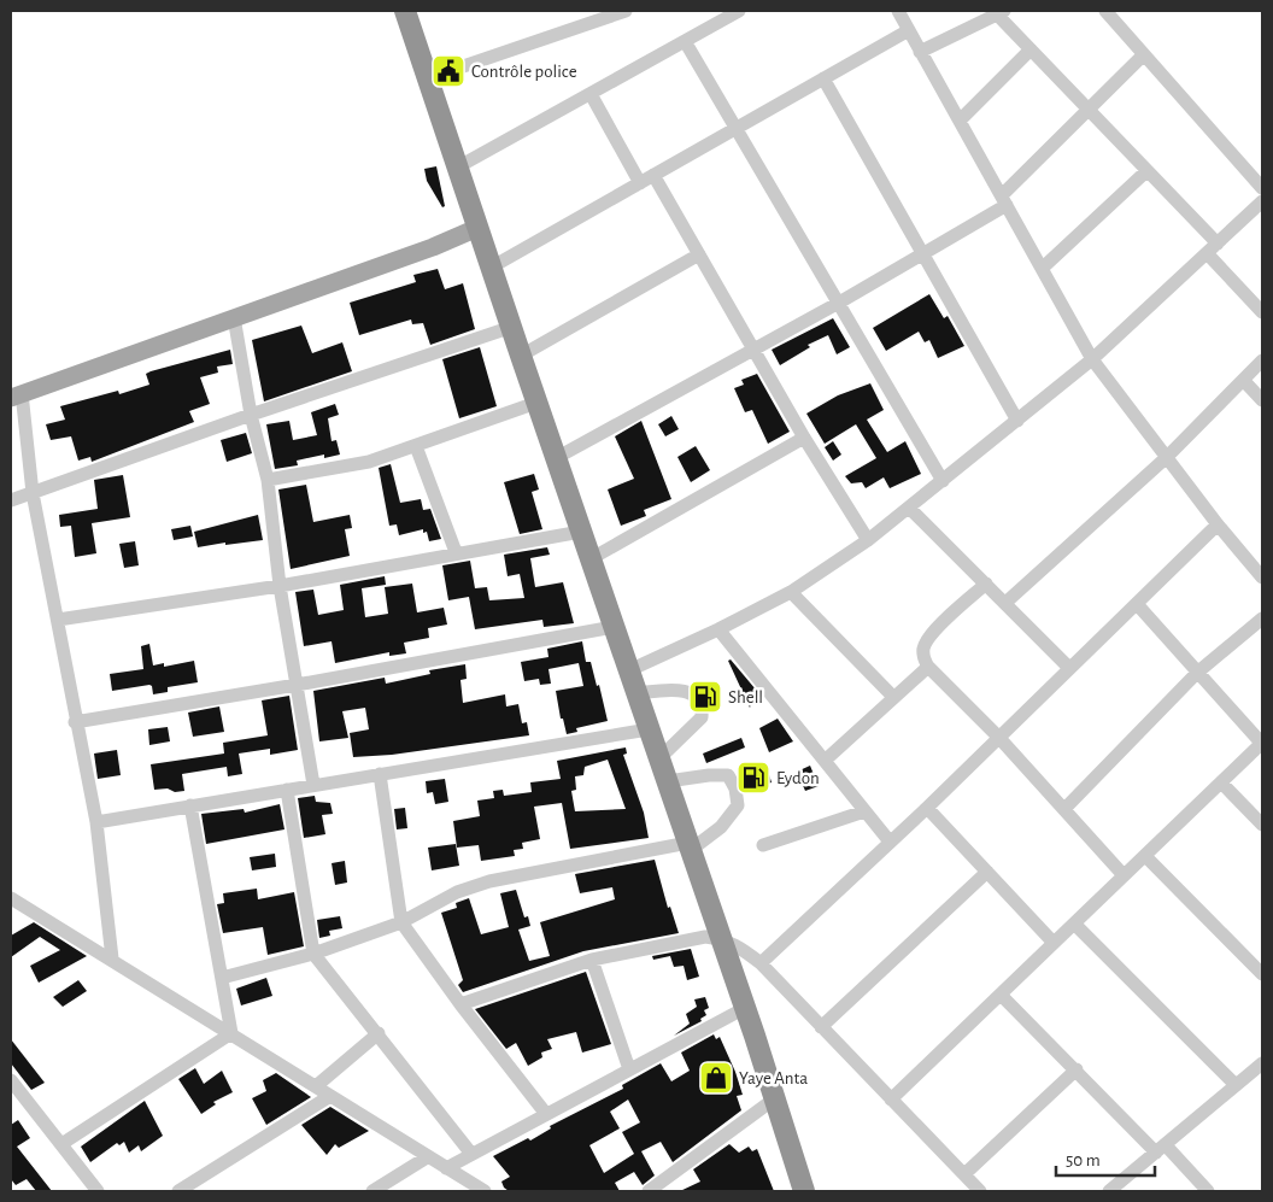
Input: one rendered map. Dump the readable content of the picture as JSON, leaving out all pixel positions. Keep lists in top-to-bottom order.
{
  "places": {
    "public building": ["Contrôle police"],
    "fuel station": ["Shell", "Eydon"],
    "shop": ["Yaye Anta"]
  },
  "scale_bar": "50 m"
}
